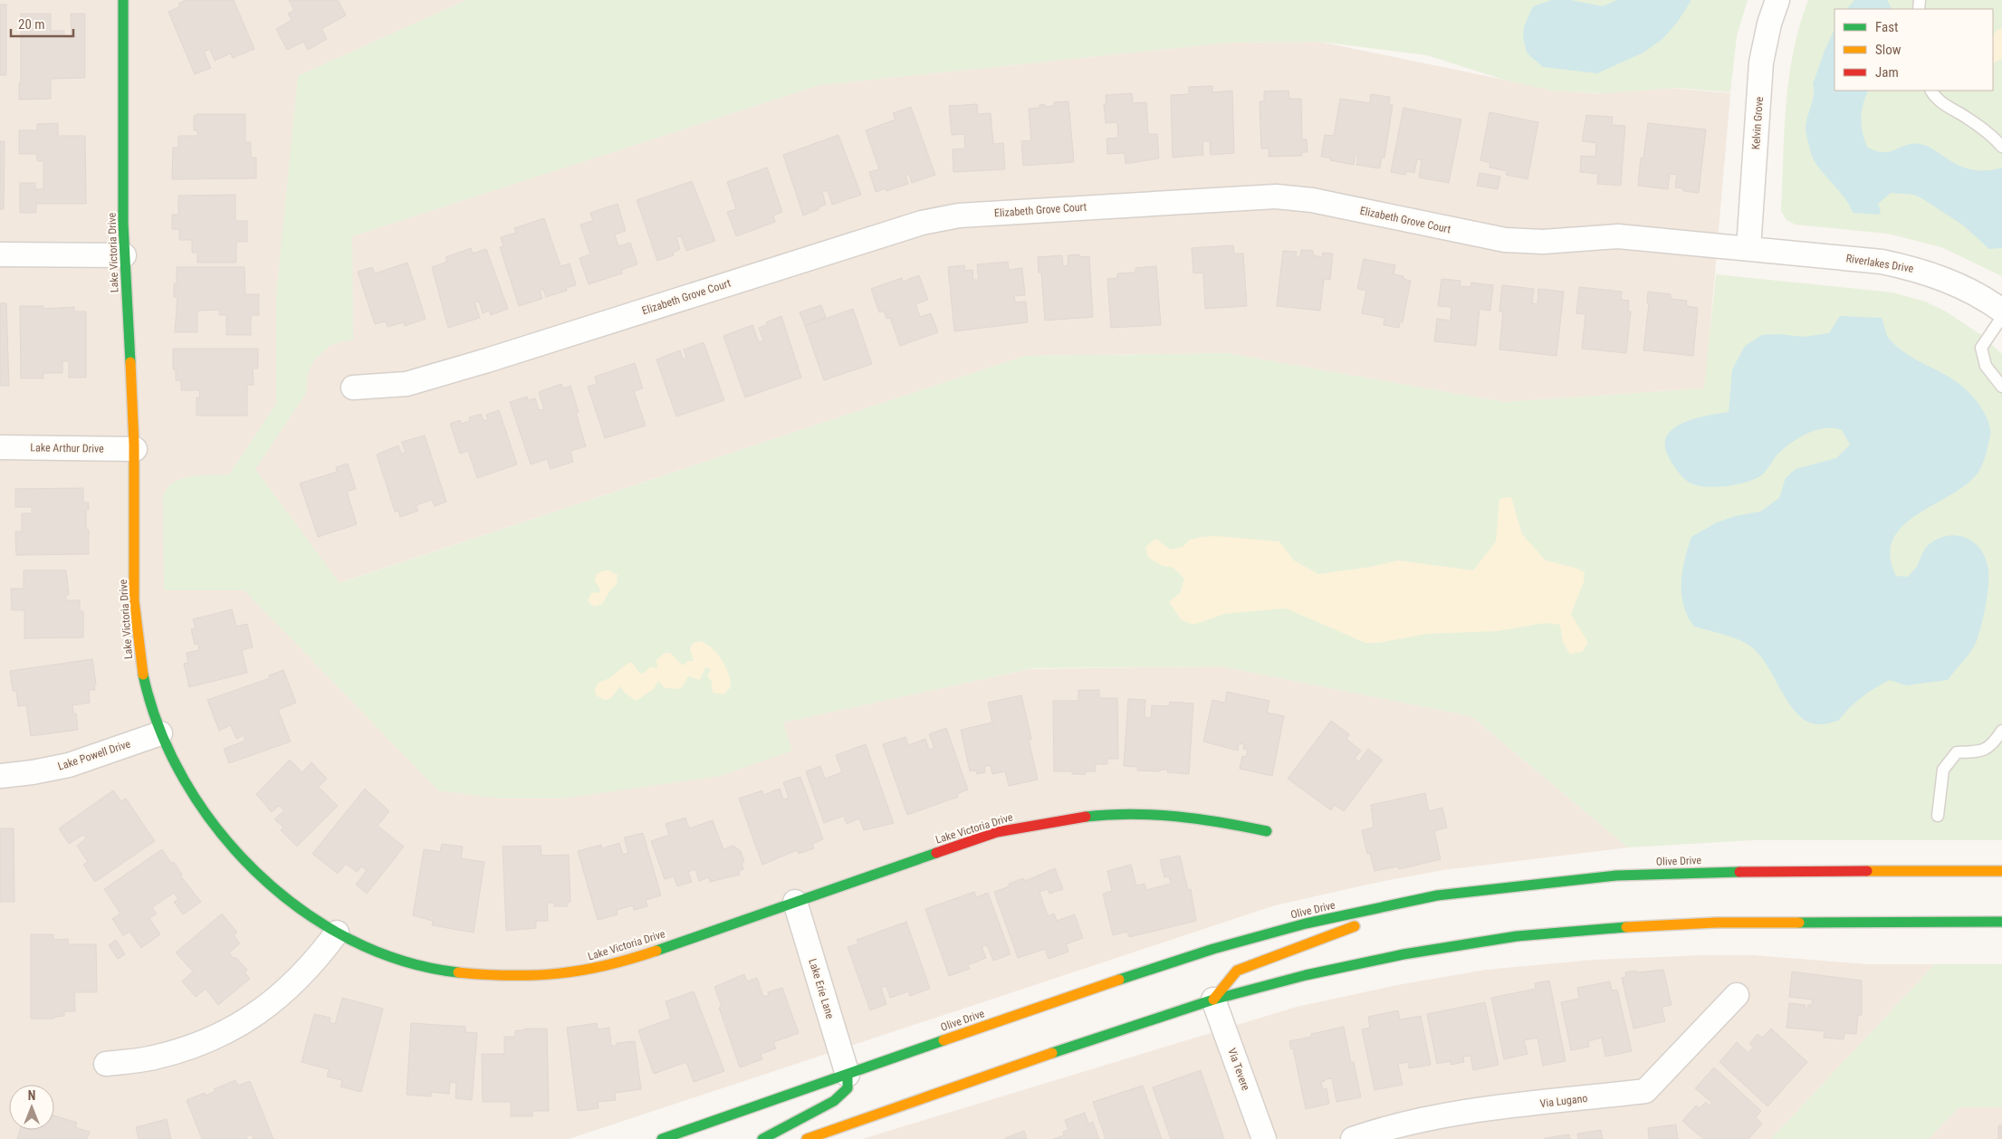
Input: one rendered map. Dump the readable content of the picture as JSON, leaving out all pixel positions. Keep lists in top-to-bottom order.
{
  "streets": {
    "main road": ["Lake Victoria Drive", "Olive Drive"],
    "street": [
      "Kelvin Grove",
      "Elizabeth Grove Court",
      "Riverlakes Drive",
      "Lake Arthur Drive",
      "Lake Powell Drive",
      "Lake Erie Lane",
      "Via Tevere",
      "Via Lugano"
    ]
  },
  "crossings": [
    ["Kelvin Grove", "Elizabeth Grove Court"],
    ["Kelvin Grove", "Riverlakes Drive"],
    ["Elizabeth Grove Court", "Riverlakes Drive"],
    ["Lake Victoria Drive", "Lake Arthur Drive"],
    ["Lake Victoria Drive", "Lake Powell Drive"],
    ["Lake Victoria Drive", "Lake Erie Lane"],
    ["Olive Drive", "Lake Erie Lane"]
  ],
  "legend": ["Fast", "Slow", "Jam"],
  "scale_bar": "20 m",
  "north": "top"
}
